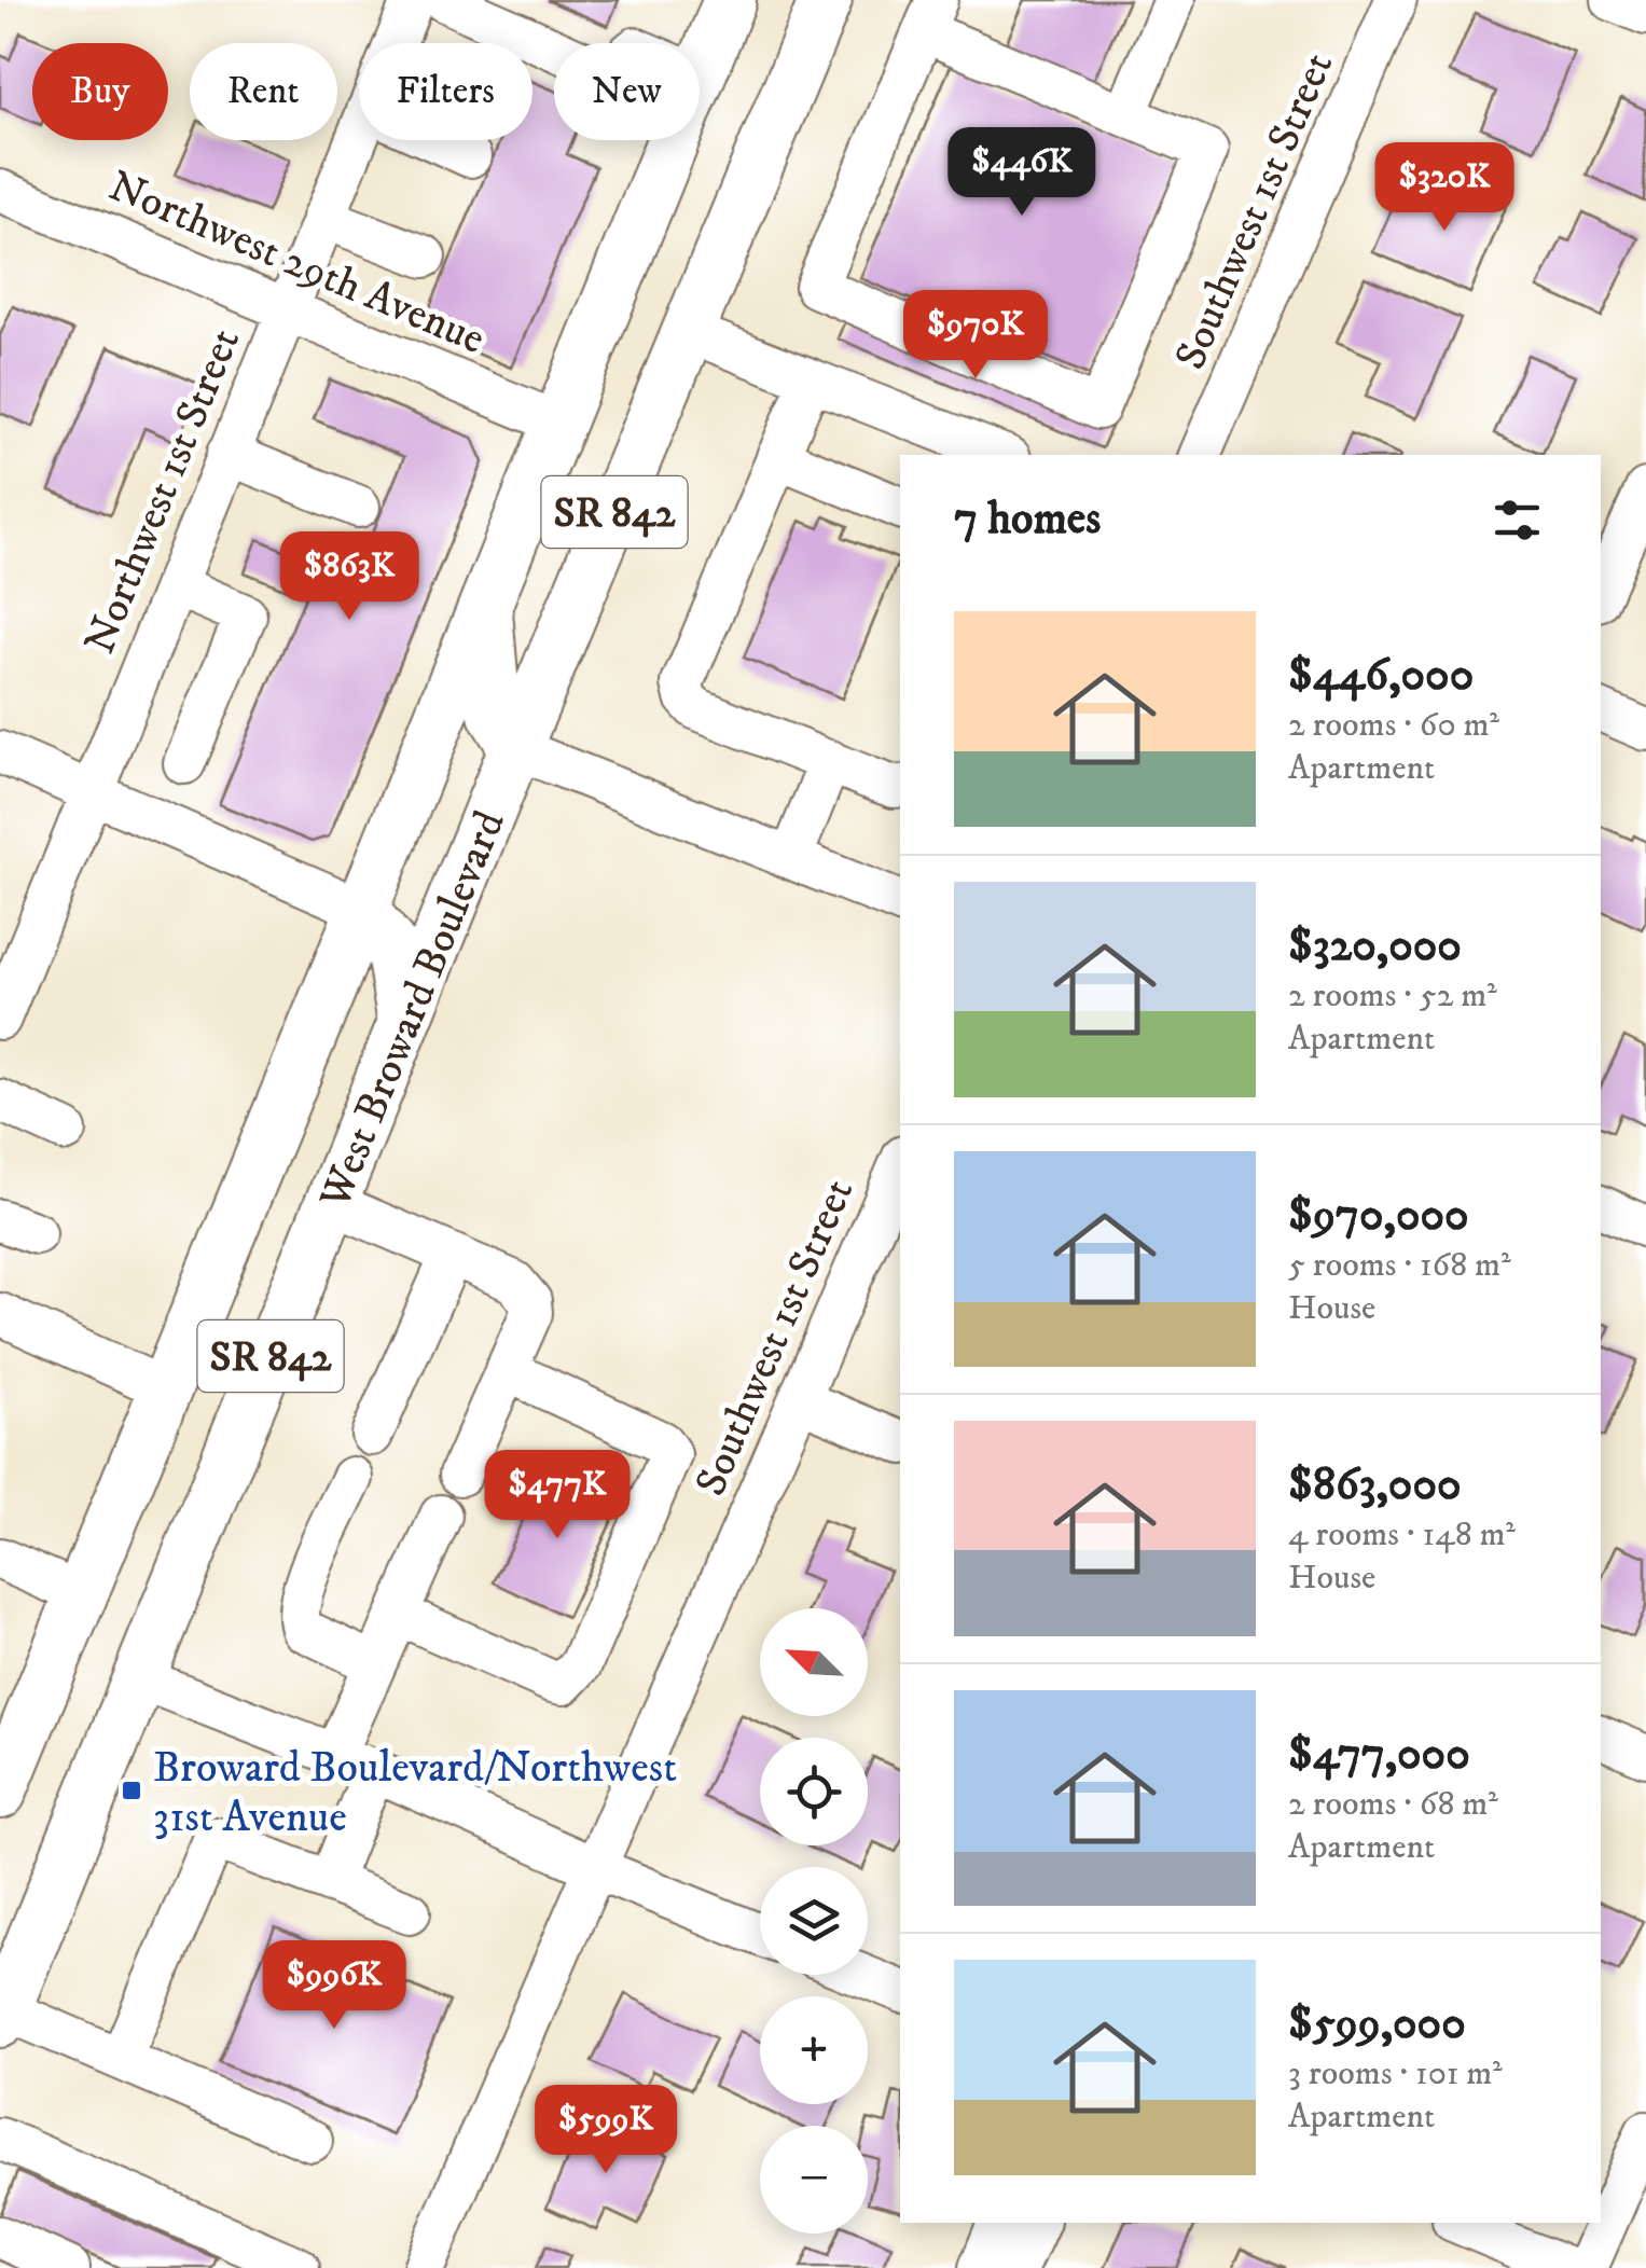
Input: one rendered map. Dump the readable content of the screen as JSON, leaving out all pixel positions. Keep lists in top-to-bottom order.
{
  "streets": {
    "main road": ["SR 842", "West Broward Boulevard"],
    "street": ["Southwest 1st Street", "Northwest 29th Avenue", "Northwest 1st Street"]
  },
  "crossings": [
    ["Northwest 29th Avenue", "Northwest 1st Street"],
    ["Northwest 29th Avenue", "West Broward Boulevard"]
  ],
  "places": {
    "transit": ["Broward Boulevard/Northwest 31st Avenue"]
  },
  "north": "top left",
  "page": {
    "chip": [
      "Buy",
      "Rent",
      "Filters",
      "New"
    ],
    "price": [
      "$446K",
      "$320K",
      "$970K",
      "$863K",
      "$477K",
      "$996K",
      "$599K"
    ],
    "heading": "7 homes",
    "list": [
      {
        "name": "$446,000",
        "note": "2 rooms · 60 m² · Apartment"
      },
      {
        "name": "$320,000",
        "note": "2 rooms · 52 m² · Apartment"
      },
      {
        "name": "$970,000",
        "note": "5 rooms · 168 m² · House"
      },
      {
        "name": "$863,000",
        "note": "4 rooms · 148 m² · House"
      },
      {
        "name": "$477,000",
        "note": "2 rooms · 68 m² · Apartment"
      },
      {
        "name": "$599,000",
        "note": "3 rooms · 101 m² · Apartment"
      }
    ],
    "map_buttons": ["+", "−"]
  }
}
